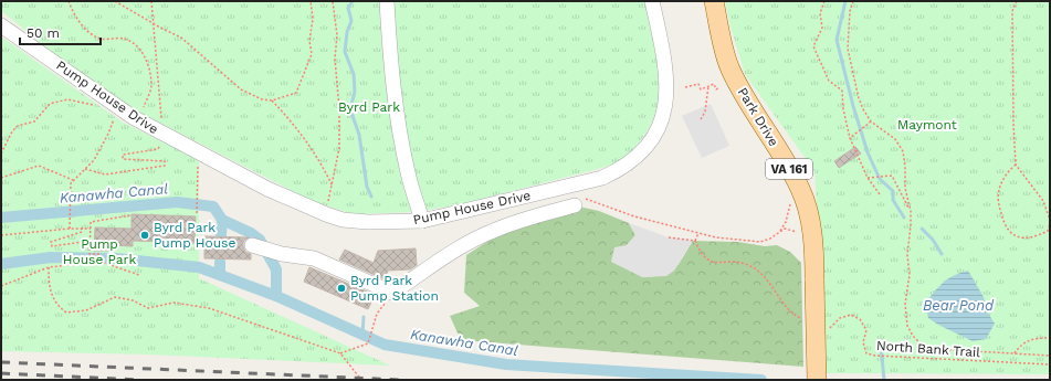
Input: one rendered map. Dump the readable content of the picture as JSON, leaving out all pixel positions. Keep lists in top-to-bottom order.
{
  "streets": {
    "main road": ["Park Drive", "VA 161"],
    "street": ["Pump House Drive"],
    "path": ["North Bank Trail"]
  },
  "water": ["Kanawha Canal", "Bear Pond"],
  "parks": ["Byrd Park", "Maymont", "Pump House Park"],
  "places": ["Byrd Park Pump House", "Byrd Park Pump Station"],
  "scale_bar": "50 m"
}
